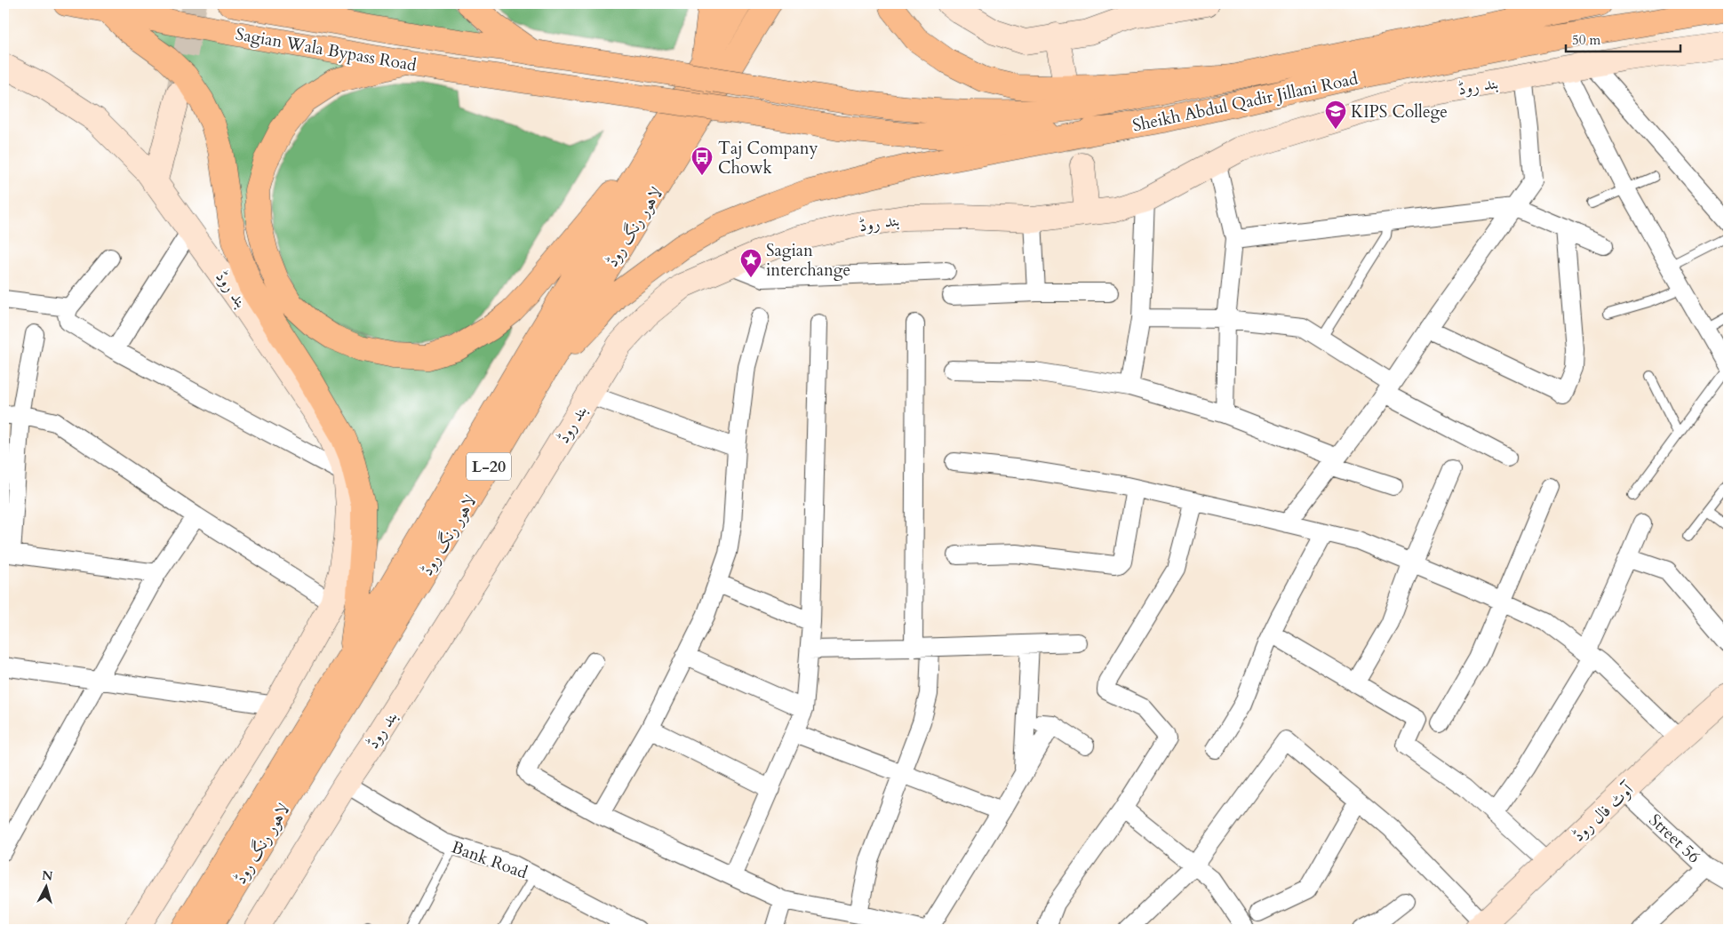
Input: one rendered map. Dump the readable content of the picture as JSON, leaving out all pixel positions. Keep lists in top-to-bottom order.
{
  "streets": {
    "main road": [
      "Sagian Wala Bypass Road",
      "بند روڈ",
      "Sheikh Abdul Qadir Jillani Road",
      "لاہور رنگ روڈ",
      "L-20",
      "آوٹ فال روڈ"
    ],
    "street": ["Street 56", "Bank Road"]
  },
  "crossings": [
    ["Sagian Wala Bypass Road", "Sheikh Abdul Qadir Jillani Road"],
    ["بند روڈ", "Bank Road"],
    ["آوٹ فال روڈ", "Street 56"]
  ],
  "places": {
    "school or university": ["KIPS College"],
    "bus stop": ["Taj Company Chowk"],
    "place": ["Sagian interchange"]
  },
  "scale_bar": "50 m",
  "north": "top"
}
